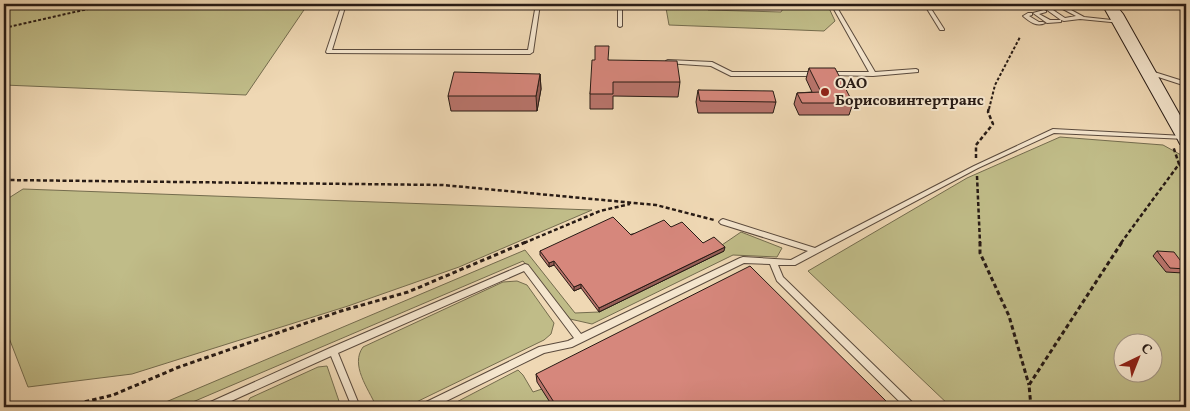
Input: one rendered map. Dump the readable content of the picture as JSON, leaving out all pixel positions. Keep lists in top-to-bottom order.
{
  "places": ["ОАО Борисовинтертранс"],
  "north": "top right"
}
